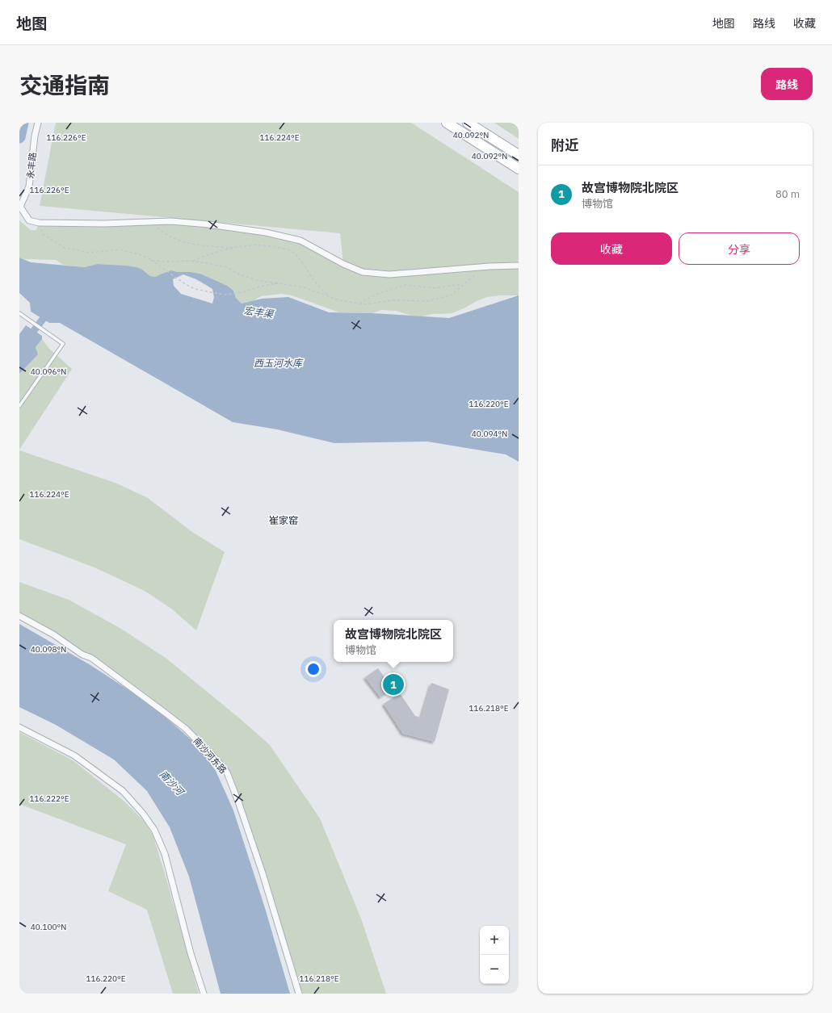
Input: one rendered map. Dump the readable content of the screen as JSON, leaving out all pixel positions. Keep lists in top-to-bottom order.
{
  "streets": {
    "street": ["永丰路", "南沙河东路"]
  },
  "districts": ["崔家窑"],
  "water": ["宏丰渠", "西玉河水库", "南沙河"],
  "page": {
    "header": "地图",
    "nav": ["地图", "路线", "收藏"],
    "title": "交通指南",
    "buttons": [
      "路线",
      ["收藏", "分享"]
    ],
    "heading": "附近",
    "list": [
      {
        "mark": "1",
        "name": "故宫博物院北院区",
        "note": "博物馆",
        "value": "80 m"
      }
    ],
    "popup": ["故宫博物院北院区", "博物馆"],
    "pins": "1",
    "map_buttons": ["+", "−"]
  },
  "coordinates": [
    "40.092°N",
    "116.226°E",
    "116.224°E",
    "40.096°N",
    "116.220°E",
    "40.094°N",
    "40.098°N",
    "116.218°E",
    "116.222°E",
    "40.100°N"
  ]
}
